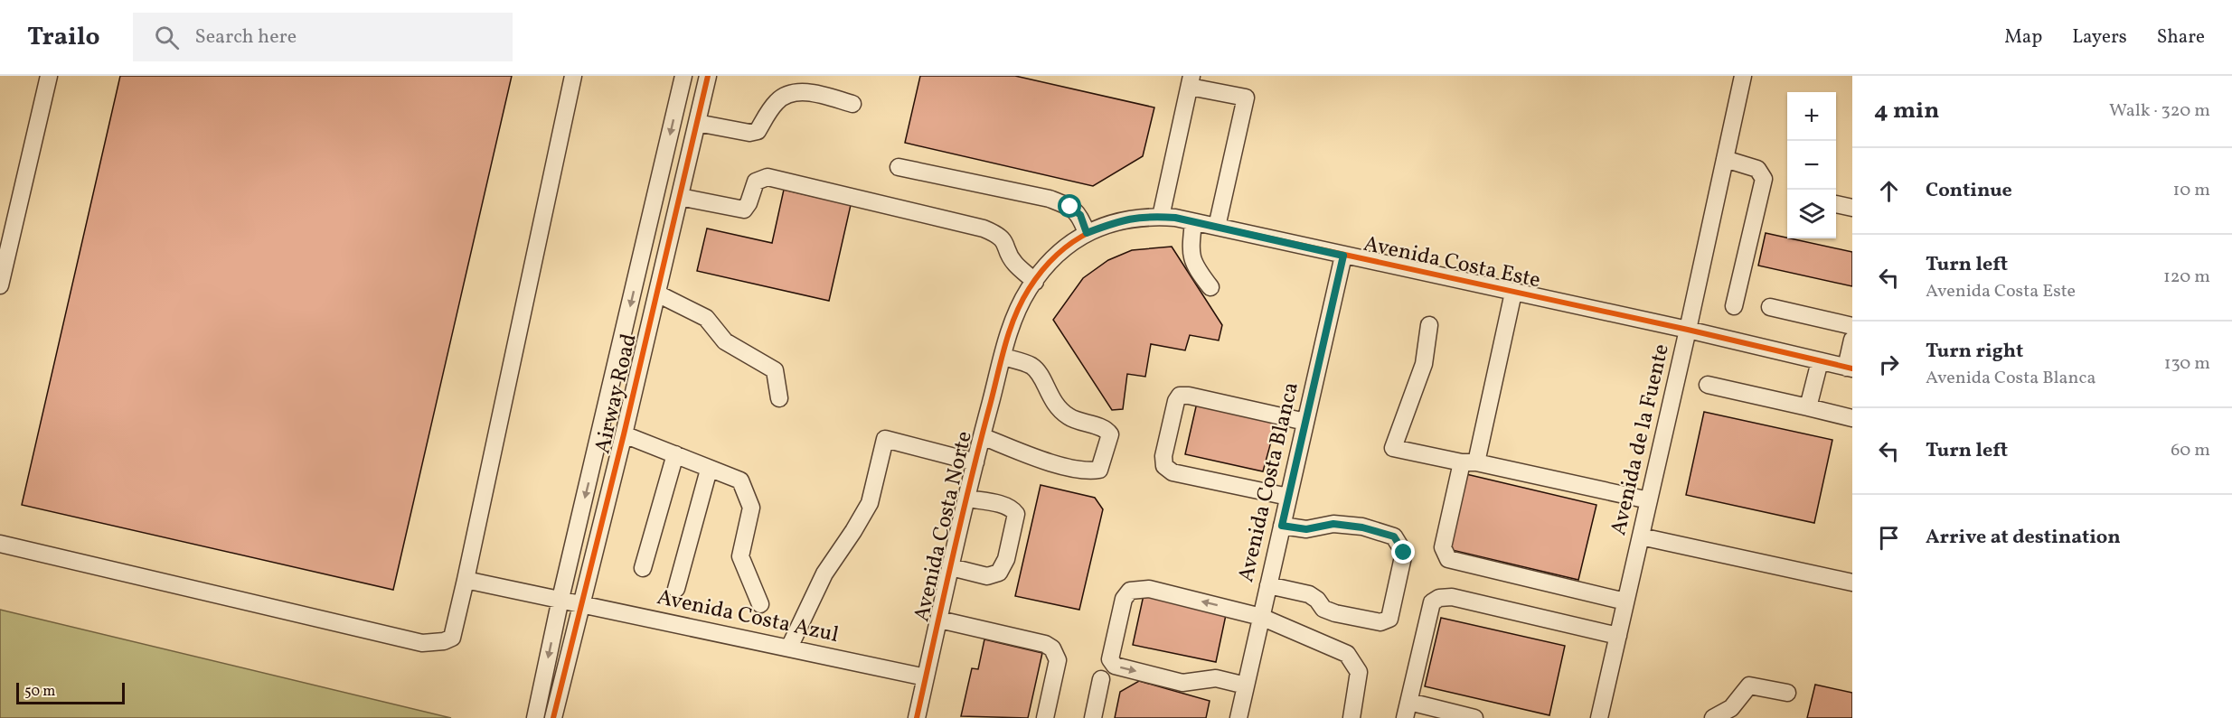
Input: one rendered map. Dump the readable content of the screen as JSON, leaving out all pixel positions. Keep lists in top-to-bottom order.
{
  "streets": {
    "street": [
      "Avenida Costa Este",
      "Airway Road",
      "Avenida de la Fuente",
      "Avenida Costa Blanca",
      "Avenida Costa Norte",
      "Avenida Costa Azul"
    ]
  },
  "crossings": [
    ["Avenida Costa Este", "Avenida de la Fuente"],
    ["Avenida Costa Este", "Avenida Costa Blanca"],
    ["Avenida Costa Este", "Avenida Costa Norte"],
    ["Airway Road", "Avenida Costa Azul"],
    ["Avenida Costa Norte", "Avenida Costa Azul"]
  ],
  "scale_bar": "50 m",
  "page": {
    "header": "Trailo",
    "search": "Search here",
    "nav": ["Map", "Layers", "Share"],
    "heading": ["4 min", "Walk · 320 m"],
    "map_buttons": ["+", "−"],
    "list": [
      ["Continue", "10 m"],
      ["Turn left", "Avenida Costa Este", "120 m"],
      ["Turn right", "Avenida Costa Blanca", "130 m"],
      ["Turn left", "60 m"],
      "Arrive at destination"
    ],
    "scale": "50 m"
  }
}
